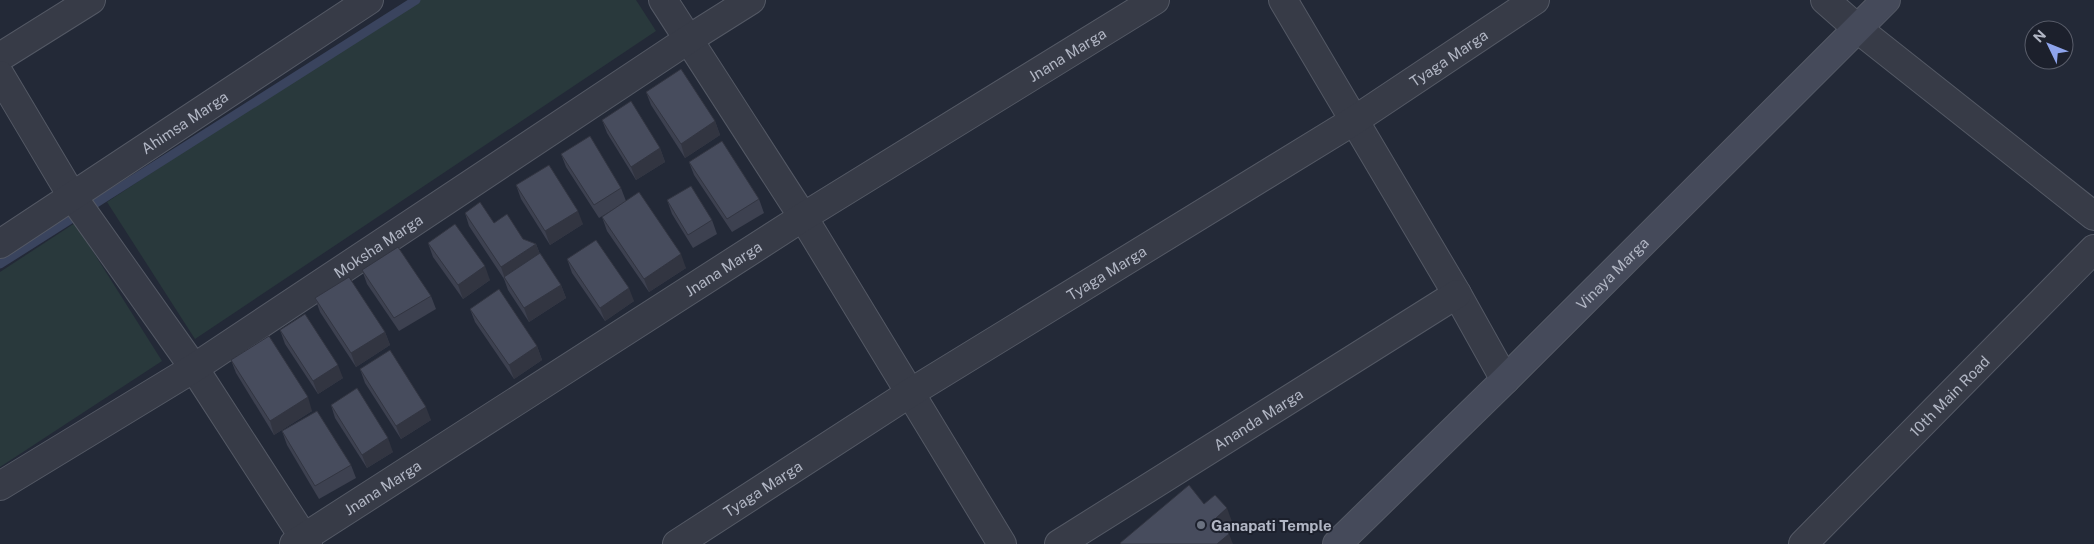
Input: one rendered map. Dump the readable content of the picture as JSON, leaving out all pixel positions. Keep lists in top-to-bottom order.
{
  "streets": {
    "street": [
      "Jnana Marga",
      "Tyaga Marga",
      "Ahimsa Marga",
      "Moksha Marga",
      "Vinaya Marga",
      "10th Main Road",
      "Ananda Marga"
    ]
  },
  "places": ["Ganapati Temple"],
  "north": "top left"
}
